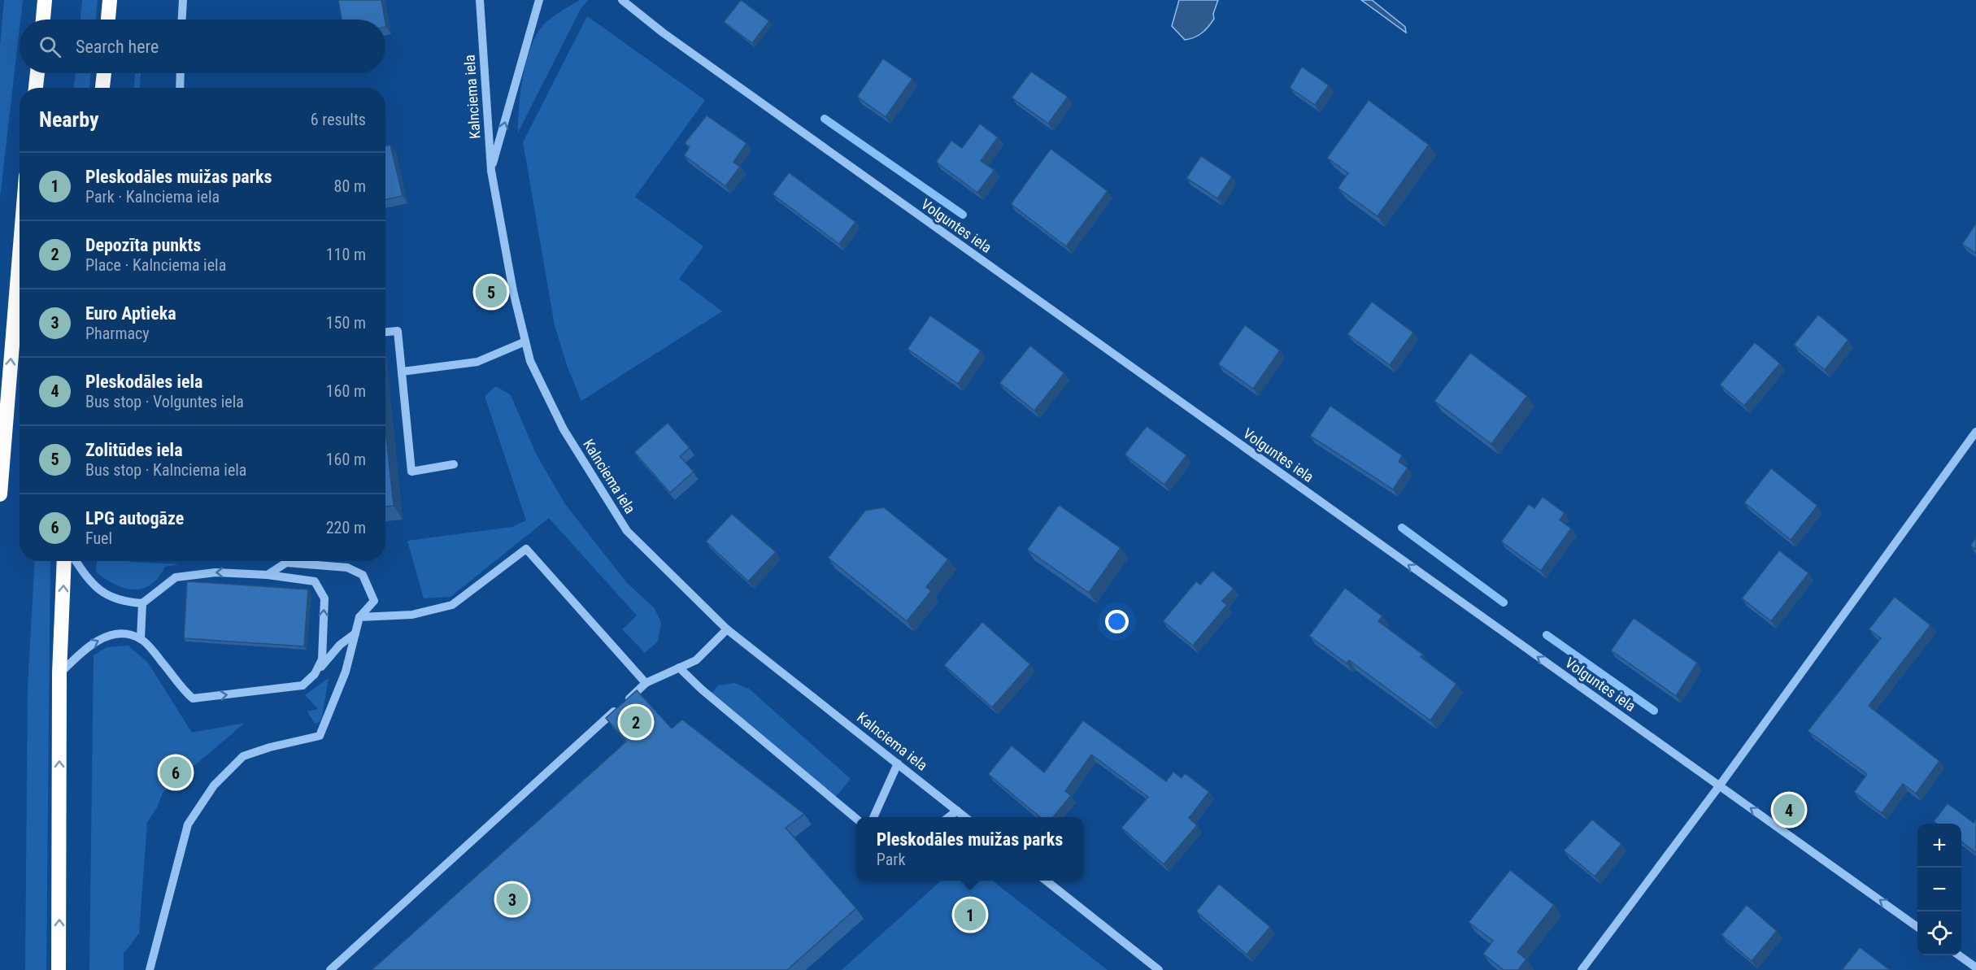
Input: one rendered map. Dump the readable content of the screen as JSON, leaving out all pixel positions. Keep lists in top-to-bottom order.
{
  "streets": {
    "street": ["Kalnciema iela", "Volguntes iela"]
  },
  "one_way": ["Volguntes iela"],
  "page": {
    "search": "Search here",
    "heading": ["Nearby", "6 results"],
    "list": [
      {
        "mark": "1",
        "name": "Pleskodāles muižas parks",
        "note": "Park · Kalnciema iela",
        "value": "80 m"
      },
      {
        "mark": "2",
        "name": "Depozīta punkts",
        "note": "Place · Kalnciema iela",
        "value": "110 m"
      },
      {
        "mark": "3",
        "name": "Euro Aptieka",
        "note": "Pharmacy",
        "value": "150 m"
      },
      {
        "mark": "4",
        "name": "Pleskodāles iela",
        "note": "Bus stop · Volguntes iela",
        "value": "160 m"
      },
      {
        "mark": "5",
        "name": "Zolitūdes iela",
        "note": "Bus stop · Kalnciema iela",
        "value": "160 m"
      },
      {
        "mark": "6",
        "name": "LPG autogāze",
        "note": "Fuel",
        "value": "220 m"
      }
    ],
    "pins": [
      "5",
      "2",
      "6",
      "4",
      "3",
      "1"
    ],
    "popup": ["Pleskodāles muižas parks", "Park"],
    "map_buttons": ["+", "−"]
  }
}
